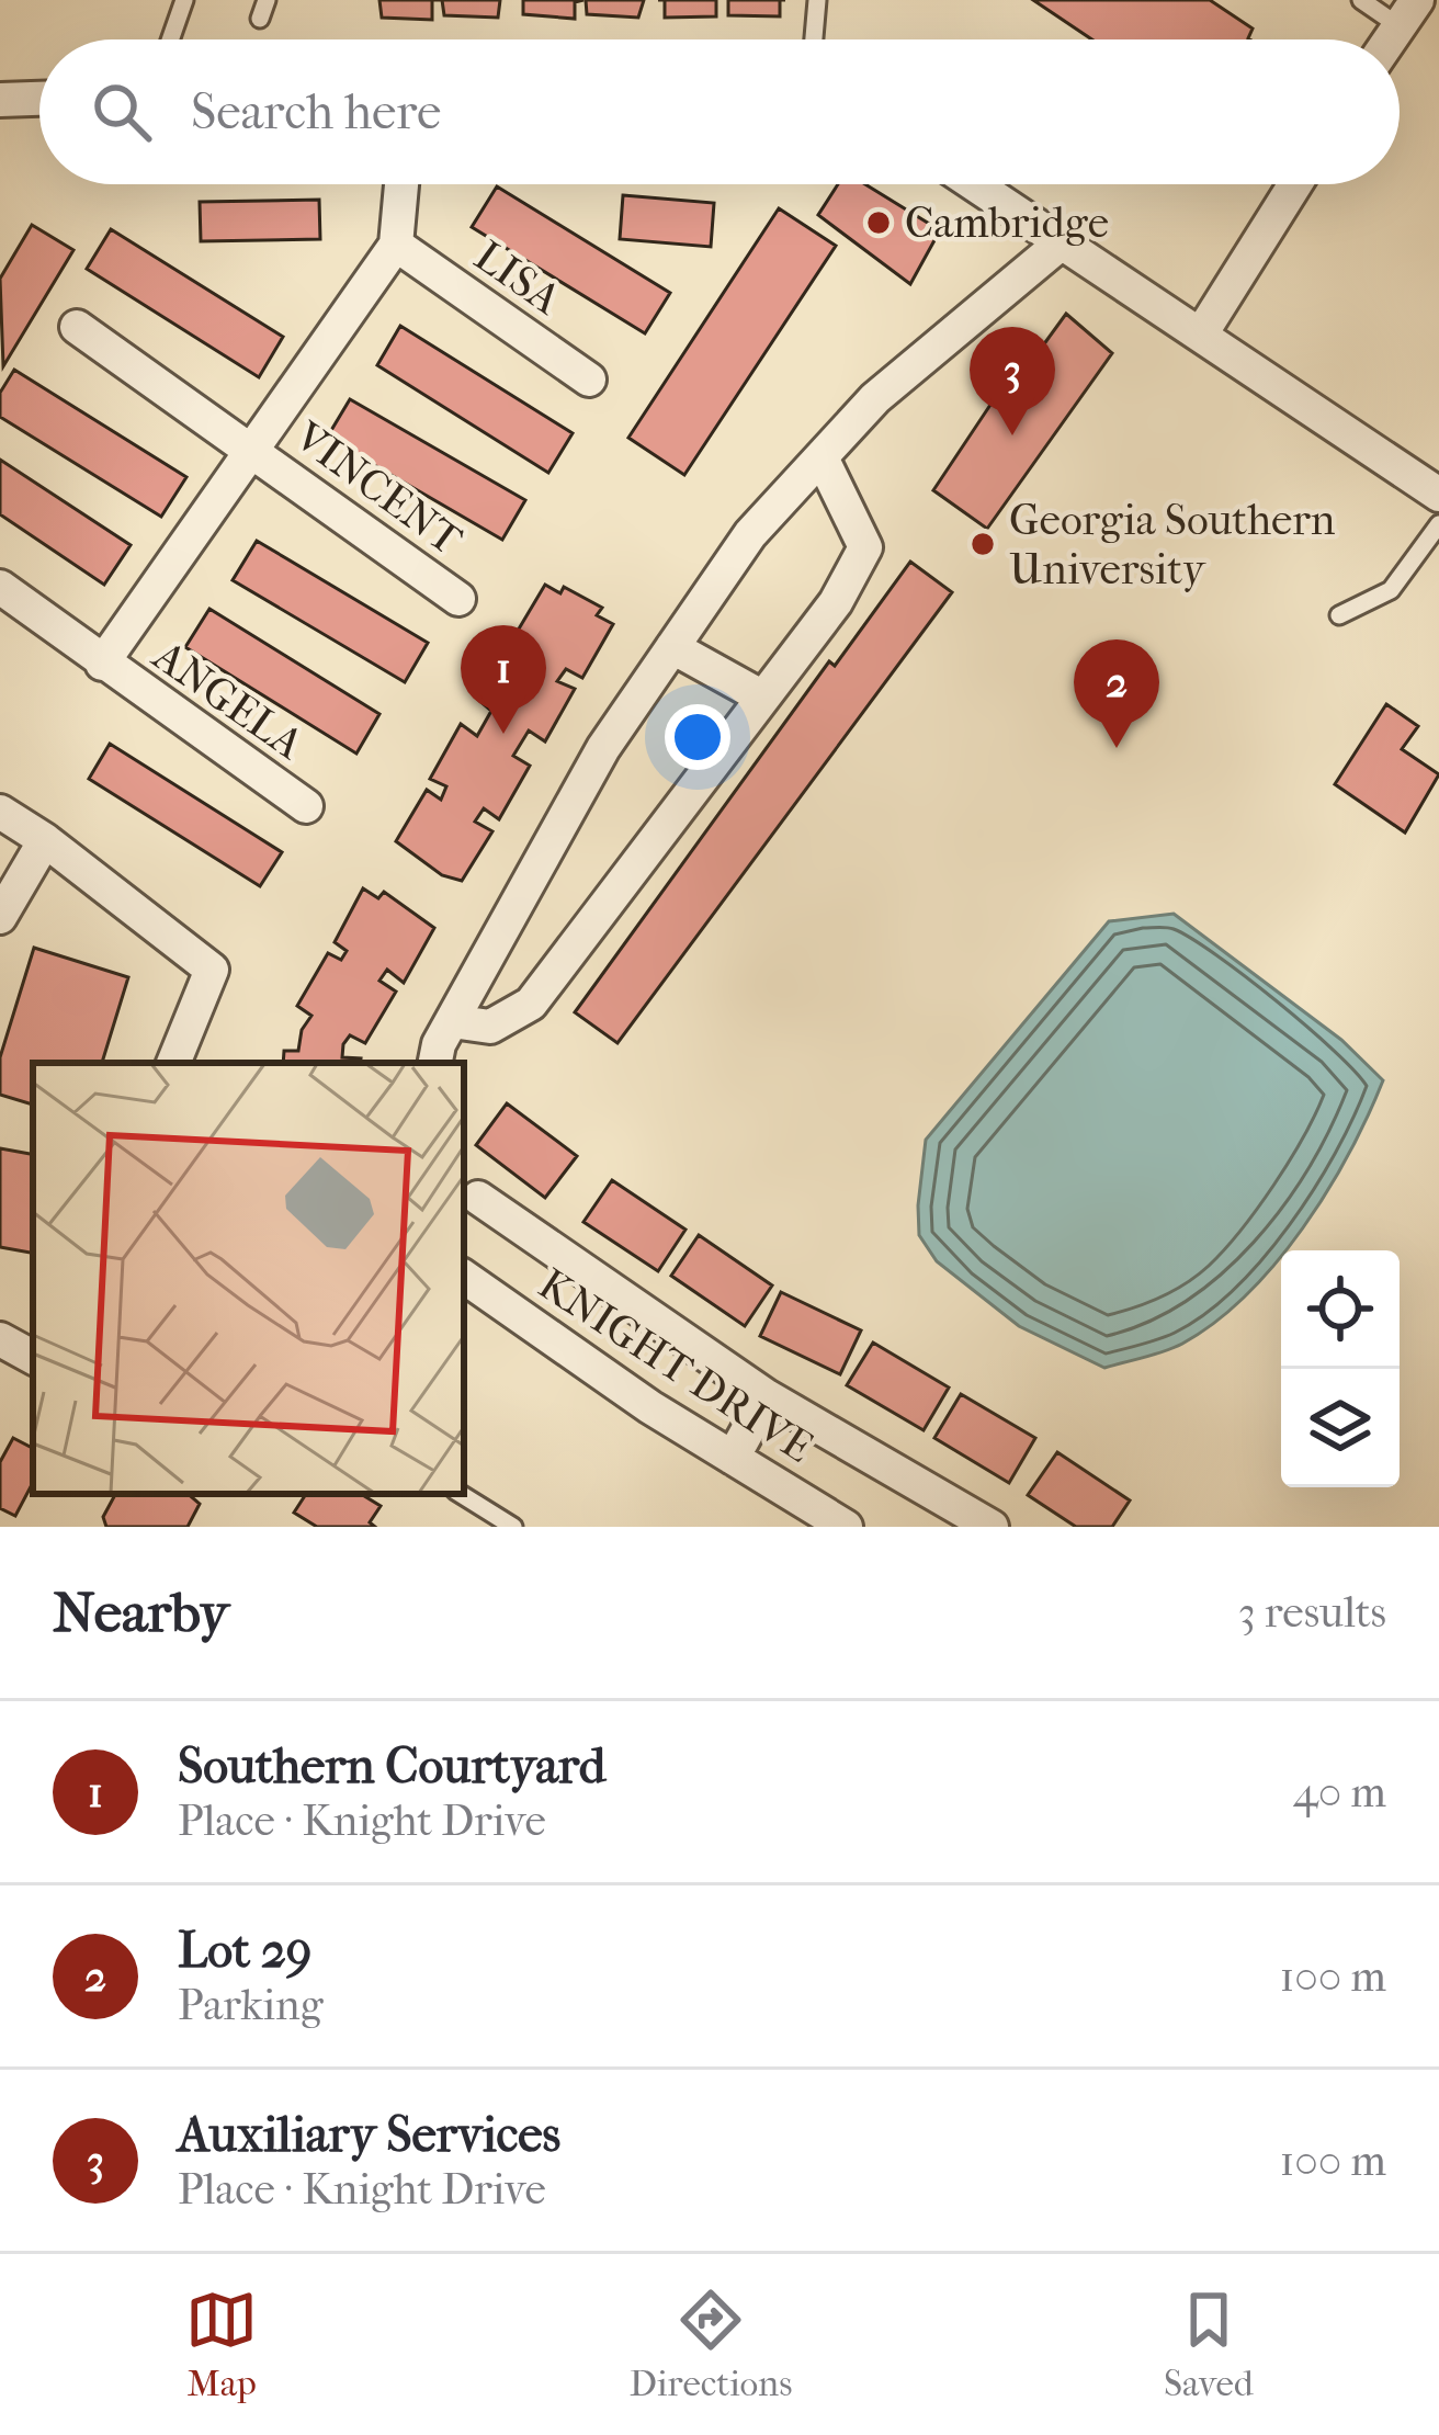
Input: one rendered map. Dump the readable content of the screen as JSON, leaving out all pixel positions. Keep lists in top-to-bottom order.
{
  "streets": {
    "street": [
      "LISA",
      "VINCENT",
      "ANGELA",
      "KNIGHT DRIVE"
    ]
  },
  "places": ["Cambridge", "Georgia Southern University"],
  "page": {
    "search": "Search here",
    "pins": ["3", "1", "2"],
    "heading": ["Nearby", "3 results"],
    "list": [
      {
        "mark": "1",
        "name": "Southern Courtyard",
        "note": "Place · Knight Drive",
        "value": "40 m"
      },
      {
        "mark": "2",
        "name": "Lot 29",
        "note": "Parking",
        "value": "100 m"
      },
      {
        "mark": "3",
        "name": "Auxiliary Services",
        "note": "Place · Knight Drive",
        "value": "100 m"
      }
    ],
    "nav": ["Map", "Directions", "Saved"]
  }
}
